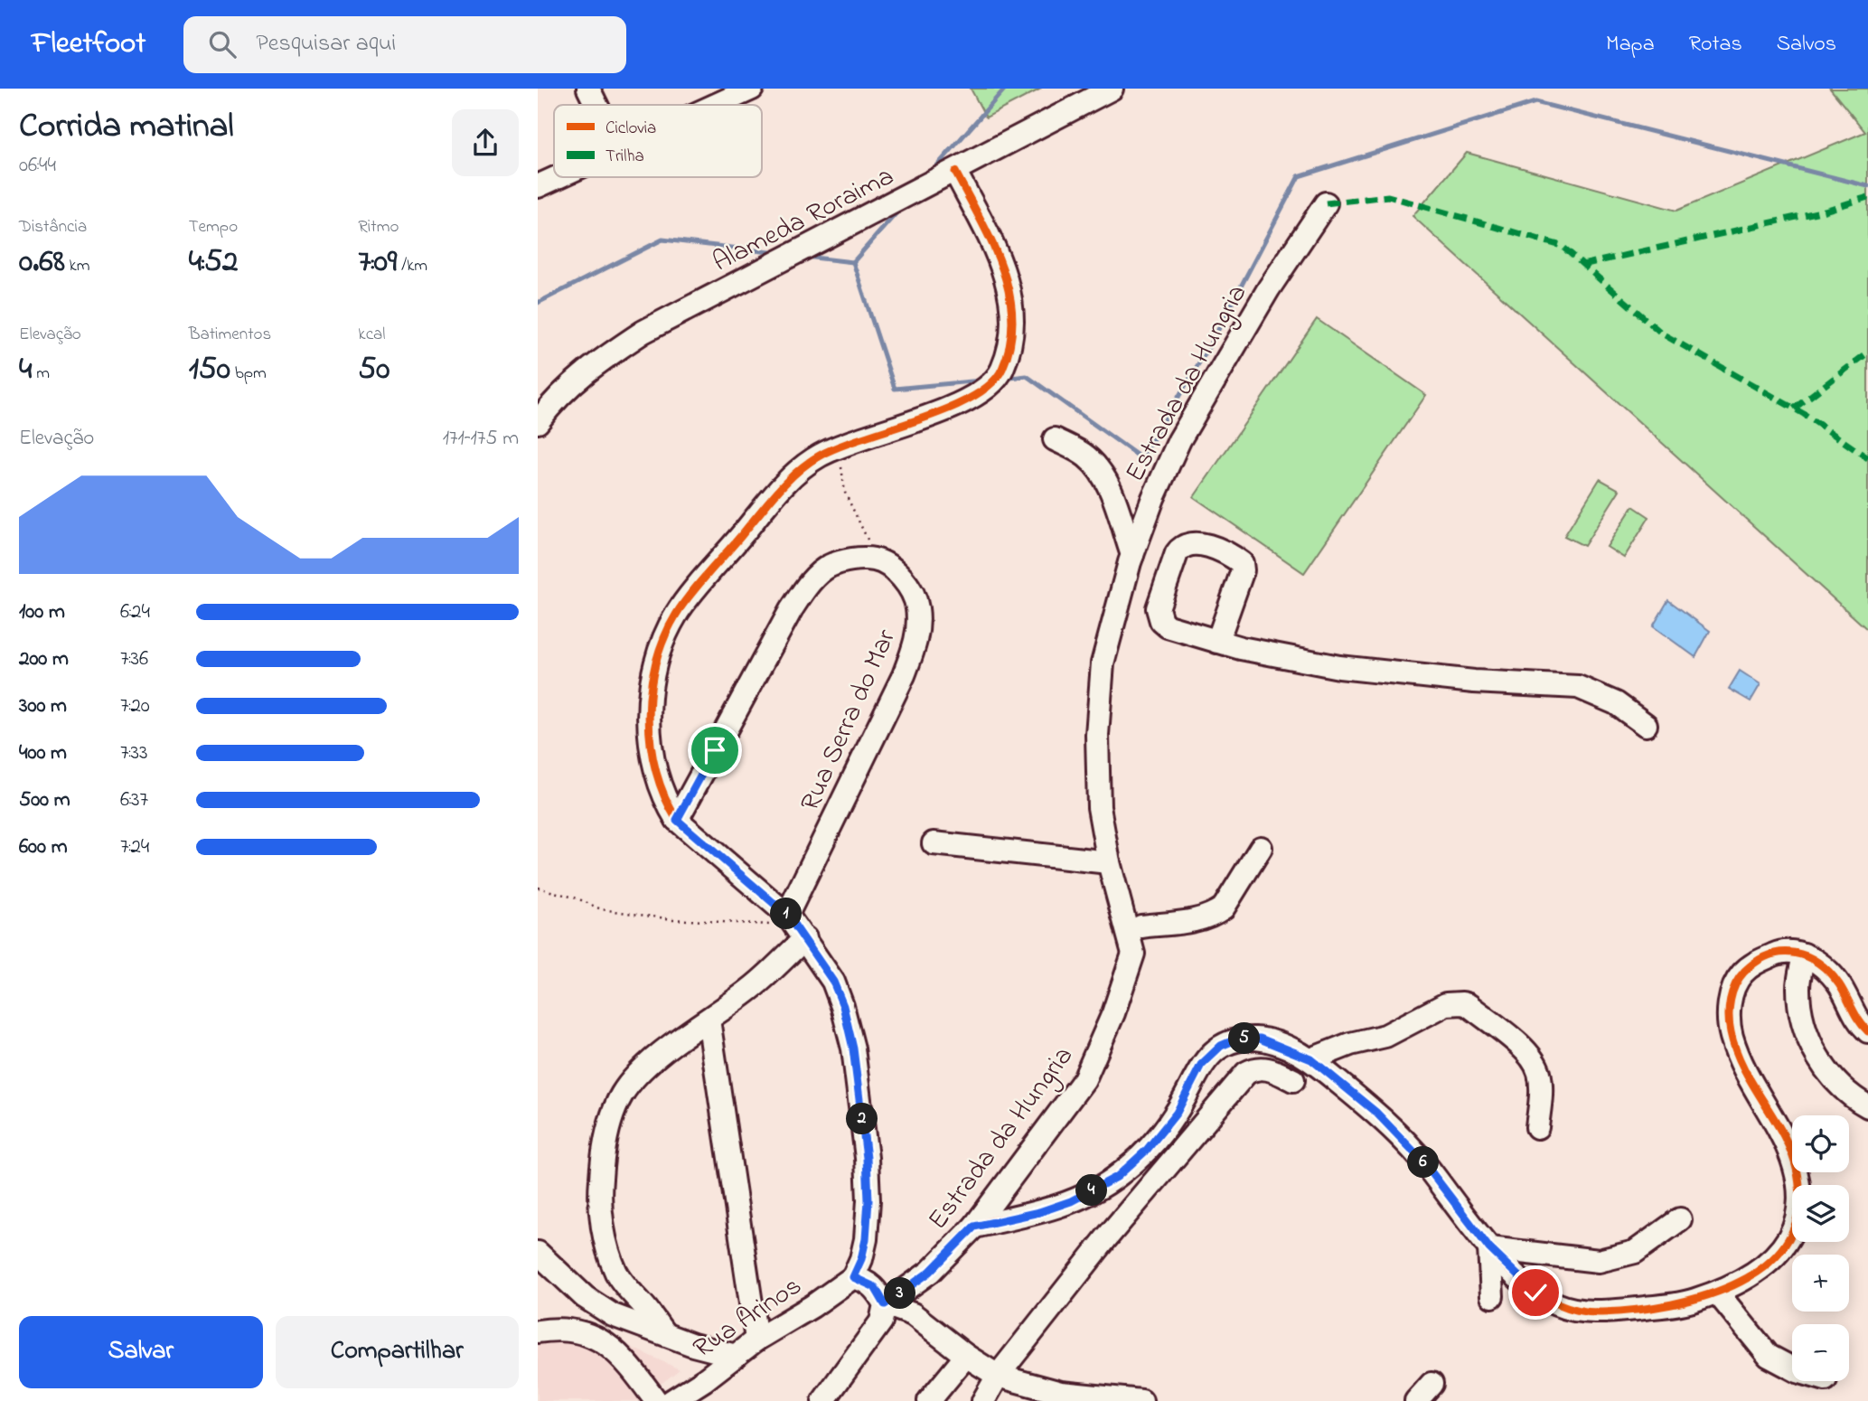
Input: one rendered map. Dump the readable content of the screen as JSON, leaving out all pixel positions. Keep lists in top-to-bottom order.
{
  "streets": {
    "street": [
      "Alameda Roraima",
      "Estrada da Hungria",
      "Rua Serra do Mar",
      "Rua Arinos"
    ]
  },
  "legend": ["Ciclovia", "Trilha"],
  "page": {
    "header": "Fleetfoot",
    "search": "Pesquisar aqui",
    "nav": ["Mapa", "Rotas", "Salvos"],
    "heading": ["Corrida matinal", "06:44"],
    "stats": [
      ["Distância", "0.68 km"],
      ["Tempo", "4:52"],
      ["Ritmo", "7:09 /km"],
      ["Elevação", "4 m"],
      ["Batimentos", "150 bpm"],
      ["kcal", "50"]
    ],
    "chart": ["Elevação", "171–175 m"],
    "list": [
      {
        "name": "100 m",
        "note": "6:24"
      },
      {
        "name": "200 m",
        "note": "7:36"
      },
      {
        "name": "300 m",
        "note": "7:20"
      },
      {
        "name": "400 m",
        "note": "7:33"
      },
      {
        "name": "500 m",
        "note": "6:37"
      },
      {
        "name": "600 m",
        "note": "7:24"
      }
    ],
    "pins": [
      "1",
      "5",
      "2",
      "6",
      "4",
      "3"
    ],
    "map_buttons": ["+", "−"],
    "buttons": ["Salvar", "Compartilhar"]
  }
}
